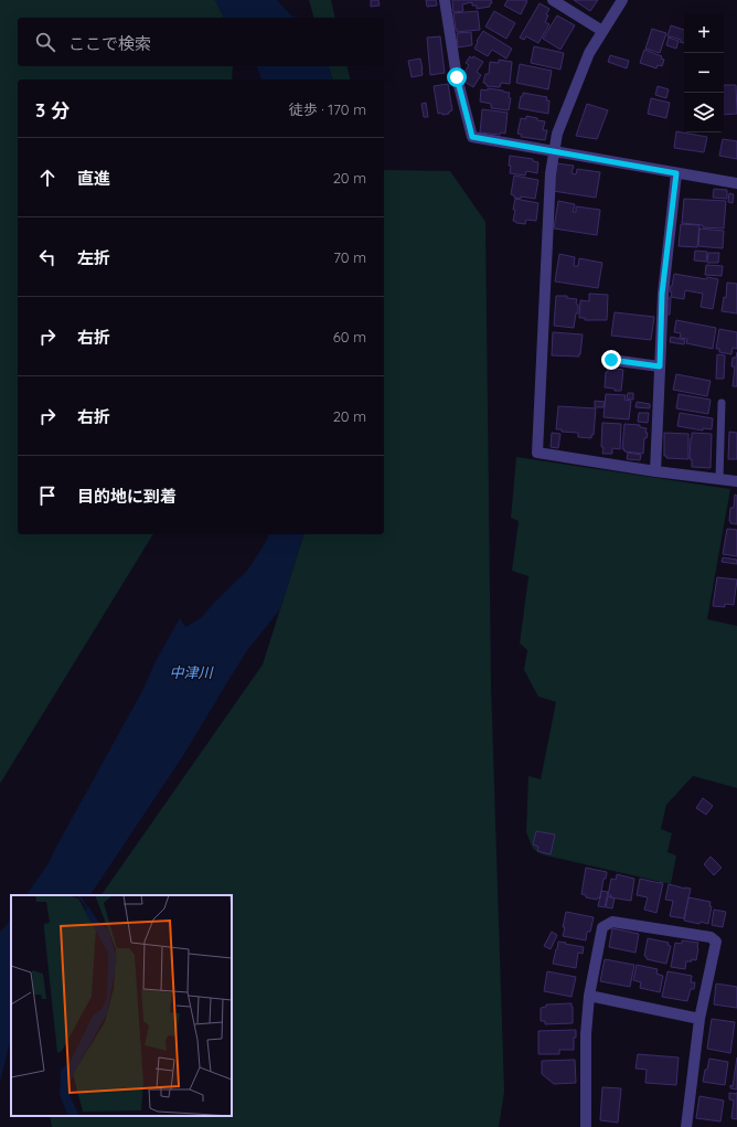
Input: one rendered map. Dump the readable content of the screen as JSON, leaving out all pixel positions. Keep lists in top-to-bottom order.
{
  "water": ["中津川"],
  "page": {
    "map_buttons": ["+", "−"],
    "search": "ここで検索",
    "heading": ["3 分", "徒歩 · 170 m"],
    "list": [
      ["直進", "20 m"],
      ["左折", "70 m"],
      ["右折", "60 m"],
      ["右折", "20 m"],
      "目的地に到着"
    ]
  }
}
